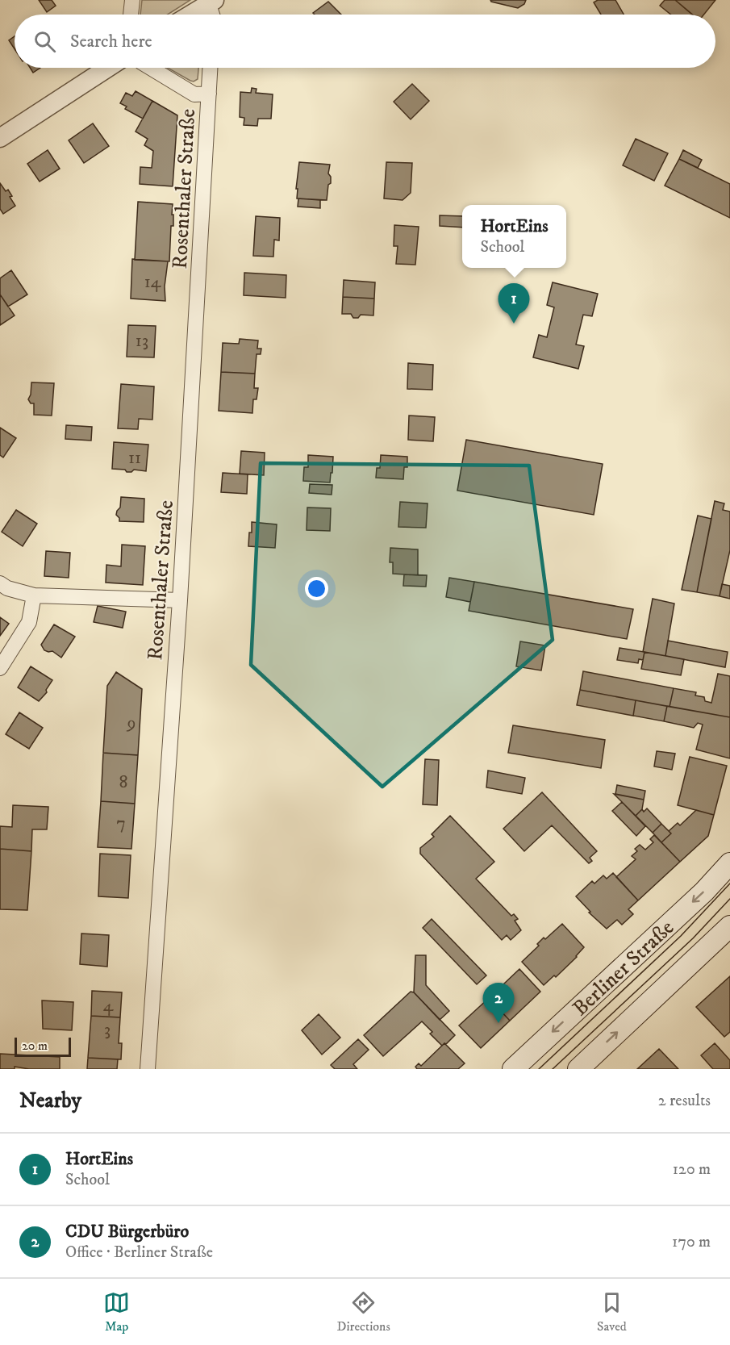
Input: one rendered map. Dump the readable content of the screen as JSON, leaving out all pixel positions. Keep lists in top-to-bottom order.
{
  "streets": {
    "main road": ["Berliner Straße"],
    "street": ["Rosenthaler Straße"]
  },
  "house_numbers": [
    "14",
    "13",
    "11",
    "9",
    "8",
    "7",
    "4",
    "3"
  ],
  "scale_bar": "20 m",
  "page": {
    "search": "Search here",
    "popup": ["HortEins", "School"],
    "pins": ["1", "2"],
    "scale": "20 m",
    "heading": ["Nearby", "2 results"],
    "list": [
      {
        "mark": "1",
        "name": "HortEins",
        "note": "School",
        "value": "120 m"
      },
      {
        "mark": "2",
        "name": "CDU Bürgerbüro",
        "note": "Office · Berliner Straße",
        "value": "170 m"
      }
    ],
    "nav": ["Map", "Directions", "Saved"]
  }
}
